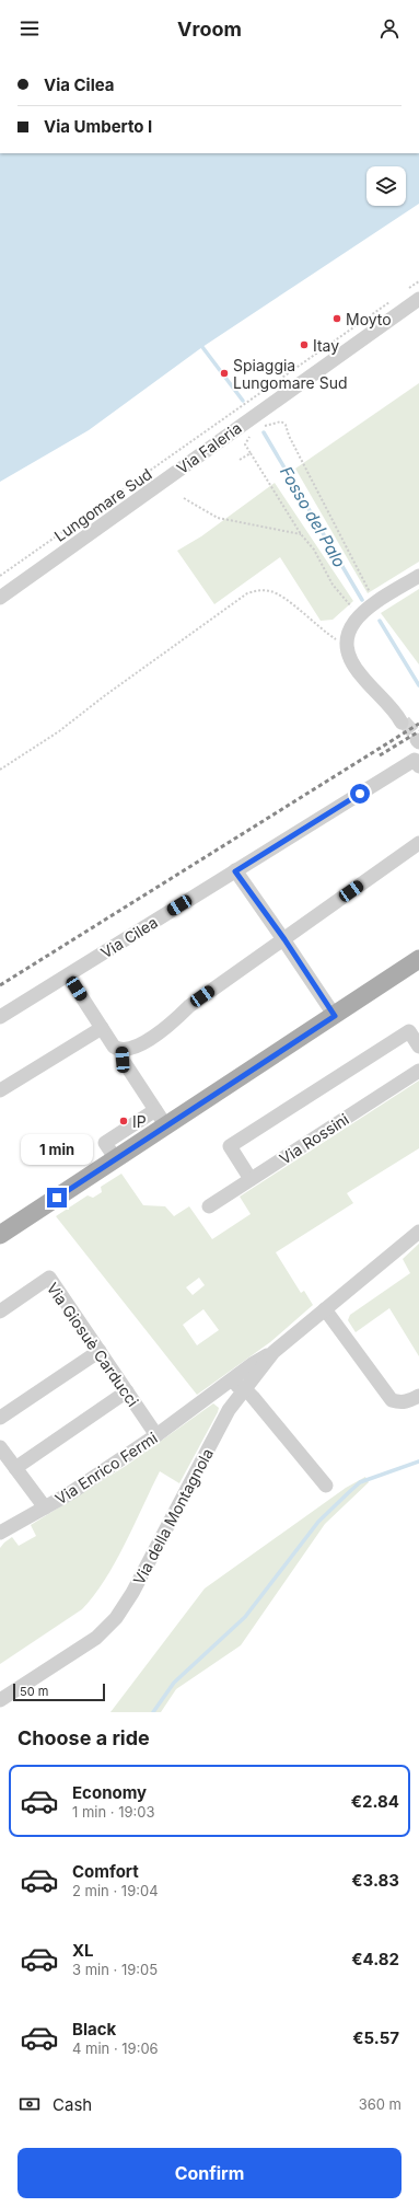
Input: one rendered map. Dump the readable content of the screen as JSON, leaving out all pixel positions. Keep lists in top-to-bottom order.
{
  "streets": {
    "street": [
      "Via Faleria",
      "Via Cilea",
      "Via Rossini",
      "Via Giosuè Carducci",
      "Via Enrico Fermi",
      "Via della Montagnola"
    ],
    "path": ["Lungomare Sud"]
  },
  "crossings": [
    ["Via Giosuè Carducci", "Via Enrico Fermi"],
    ["Via Enrico Fermi", "Via della Montagnola"]
  ],
  "water": ["Fosso del Palo"],
  "places": [
    "Moyto",
    "Itay",
    "Spiaggia Lungomare Sud",
    "IP"
  ],
  "scale_bar": "50 m",
  "page": {
    "header": "Vroom",
    "banner": ["Via Cilea", "Via Umberto I"],
    "bubble": "1 min",
    "scale": "50 m",
    "heading": "Choose a ride",
    "list": [
      {
        "name": "Economy",
        "note": "1 min · 19:03",
        "value": "€2.84"
      },
      {
        "name": "Comfort",
        "note": "2 min · 19:04",
        "value": "€3.83"
      },
      {
        "name": "XL",
        "note": "3 min · 19:05",
        "value": "€4.82"
      },
      {
        "name": "Black",
        "note": "4 min · 19:06",
        "value": "€5.57"
      }
    ],
    "pay": ["Cash", "360 m"],
    "buttons": "Confirm"
  }
}
